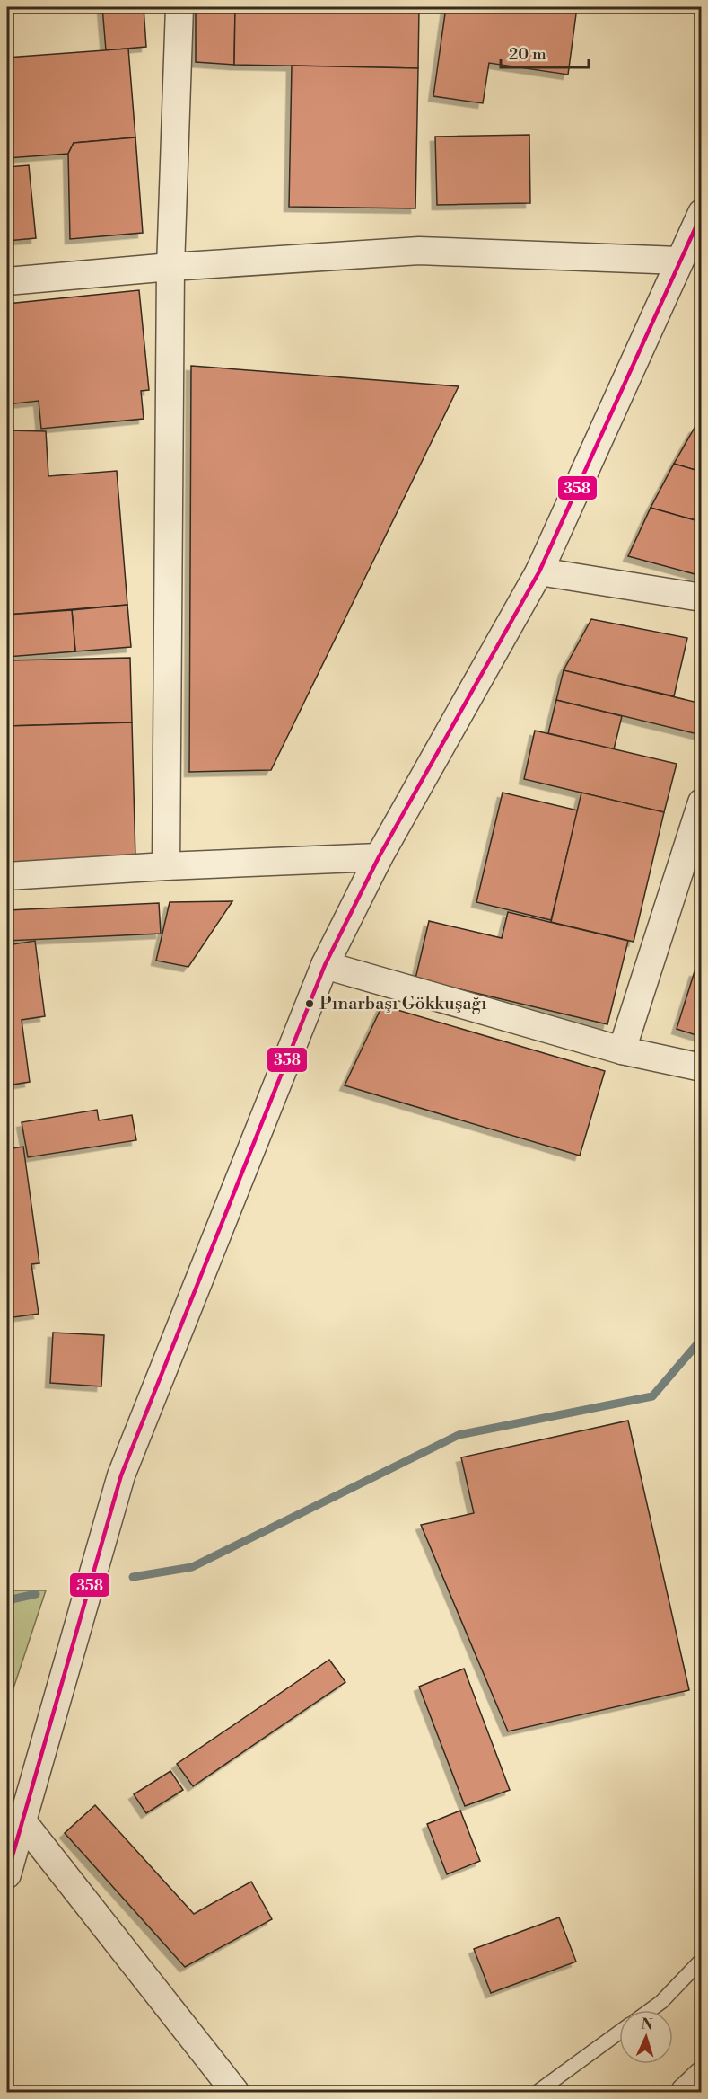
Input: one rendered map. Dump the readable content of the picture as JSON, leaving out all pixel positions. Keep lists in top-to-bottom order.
{
  "places": ["Pınarbaşı Gökkuşağı"],
  "lines": ["transit line 358"],
  "scale_bar": "20 m",
  "north": "top"
}
